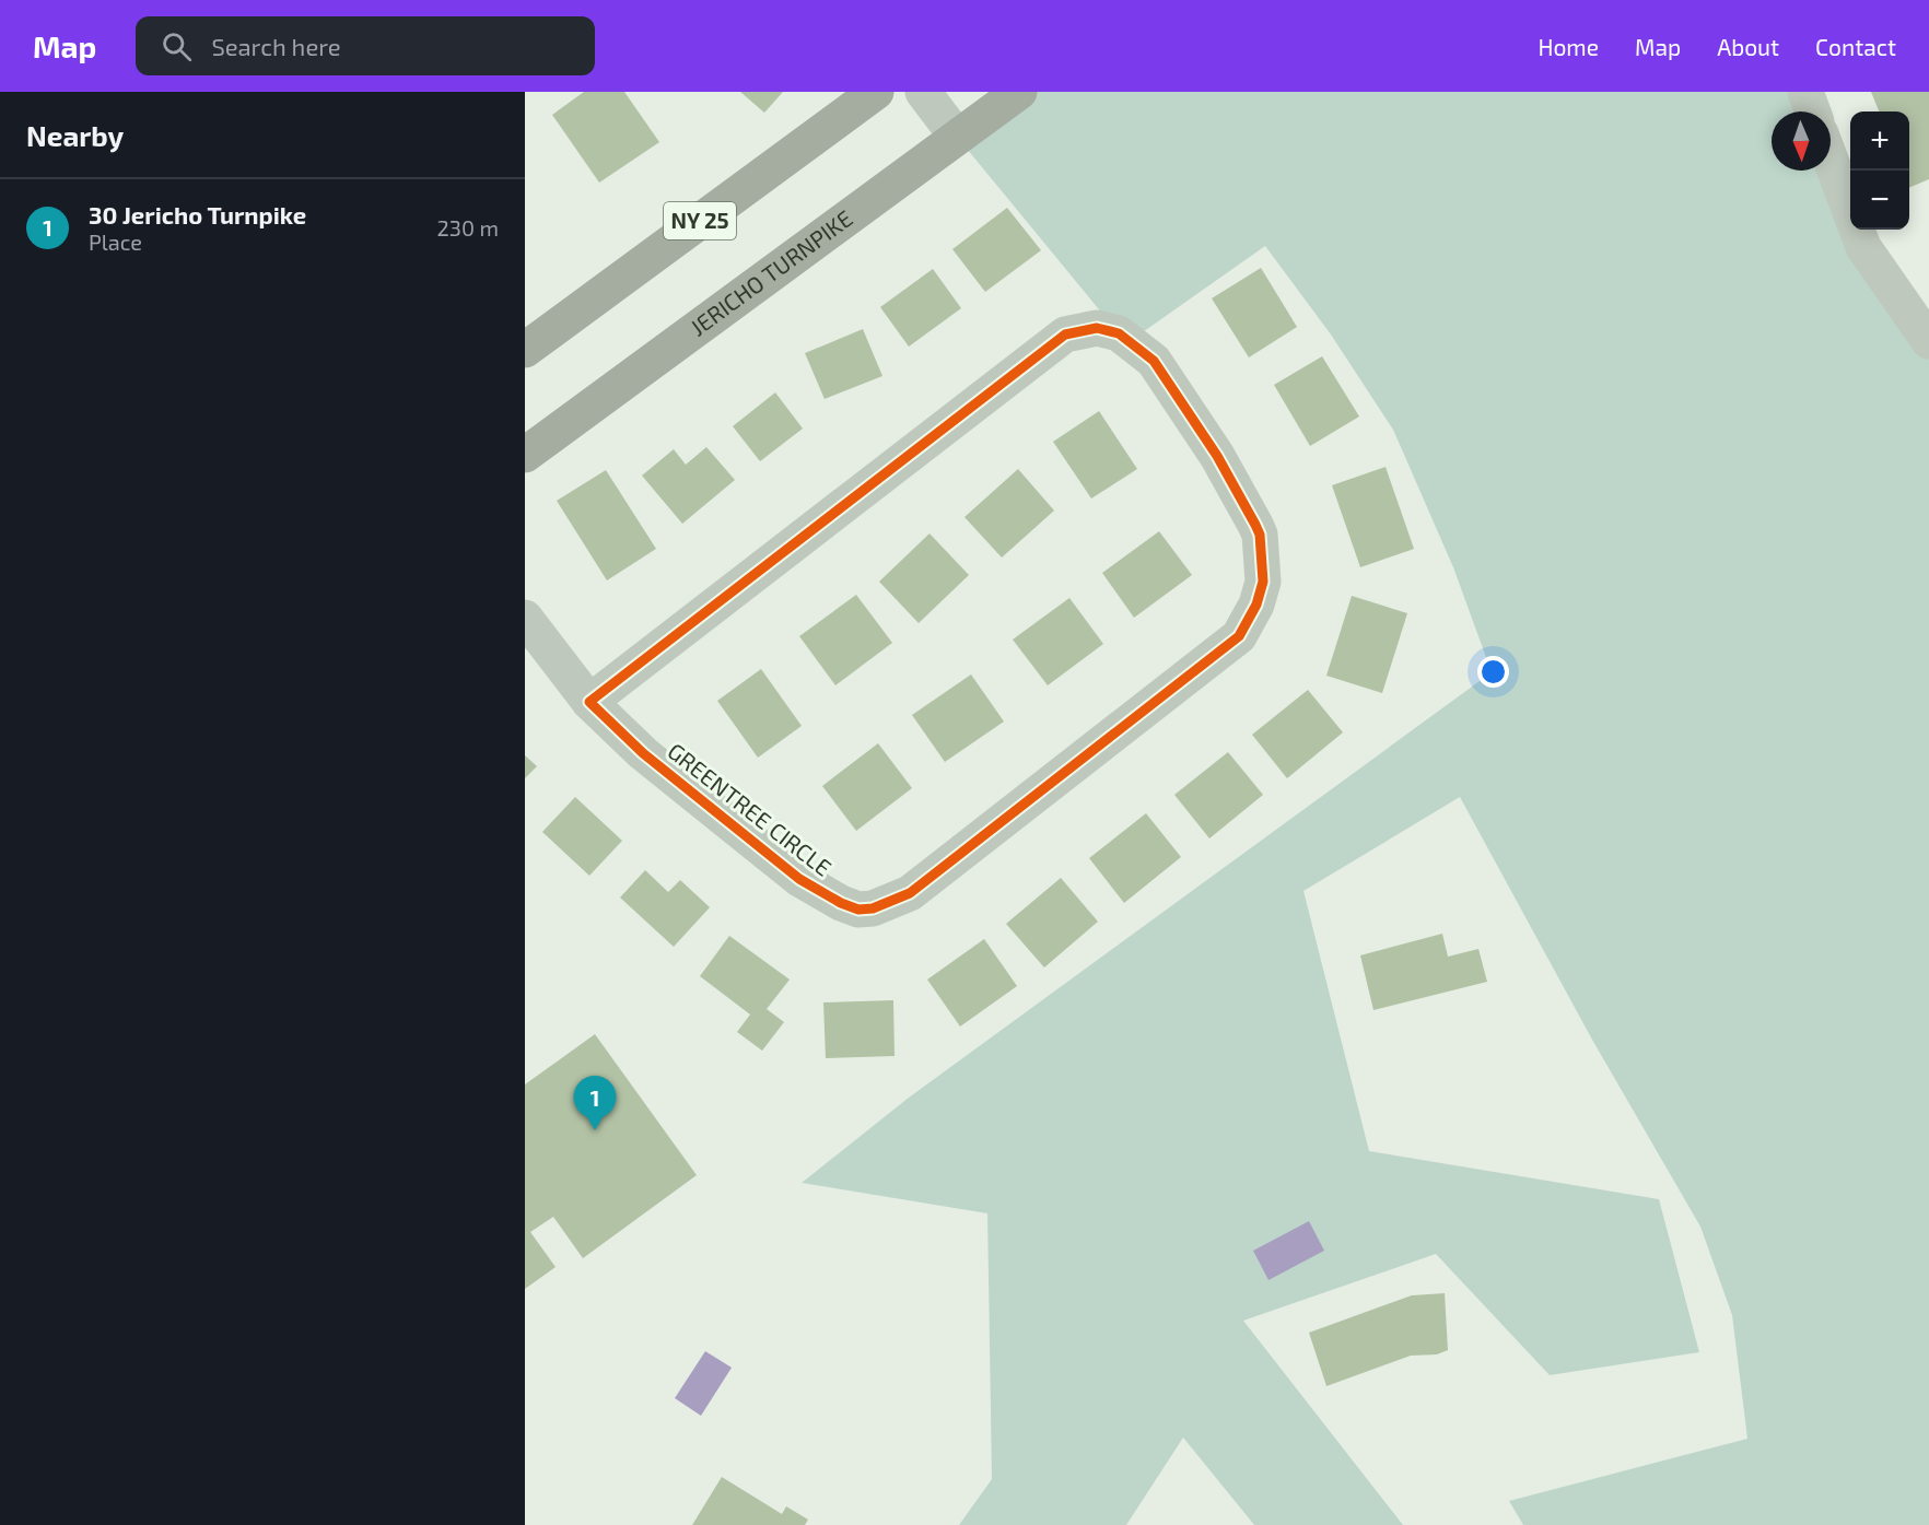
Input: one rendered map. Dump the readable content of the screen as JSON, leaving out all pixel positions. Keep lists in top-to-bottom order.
{
  "streets": {
    "main road": ["NY 25", "JERICHO TURNPIKE"],
    "street": ["GREENTREE CIRCLE"]
  },
  "north": "bottom",
  "page": {
    "header": "Map",
    "search": "Search here",
    "nav": [
      "Home",
      "Map",
      "About",
      "Contact"
    ],
    "heading": "Nearby",
    "map_buttons": ["+", "−"],
    "list": [
      {
        "mark": "1",
        "name": "30 Jericho Turnpike",
        "note": "Place",
        "value": "230 m"
      }
    ],
    "pins": "1"
  }
}
